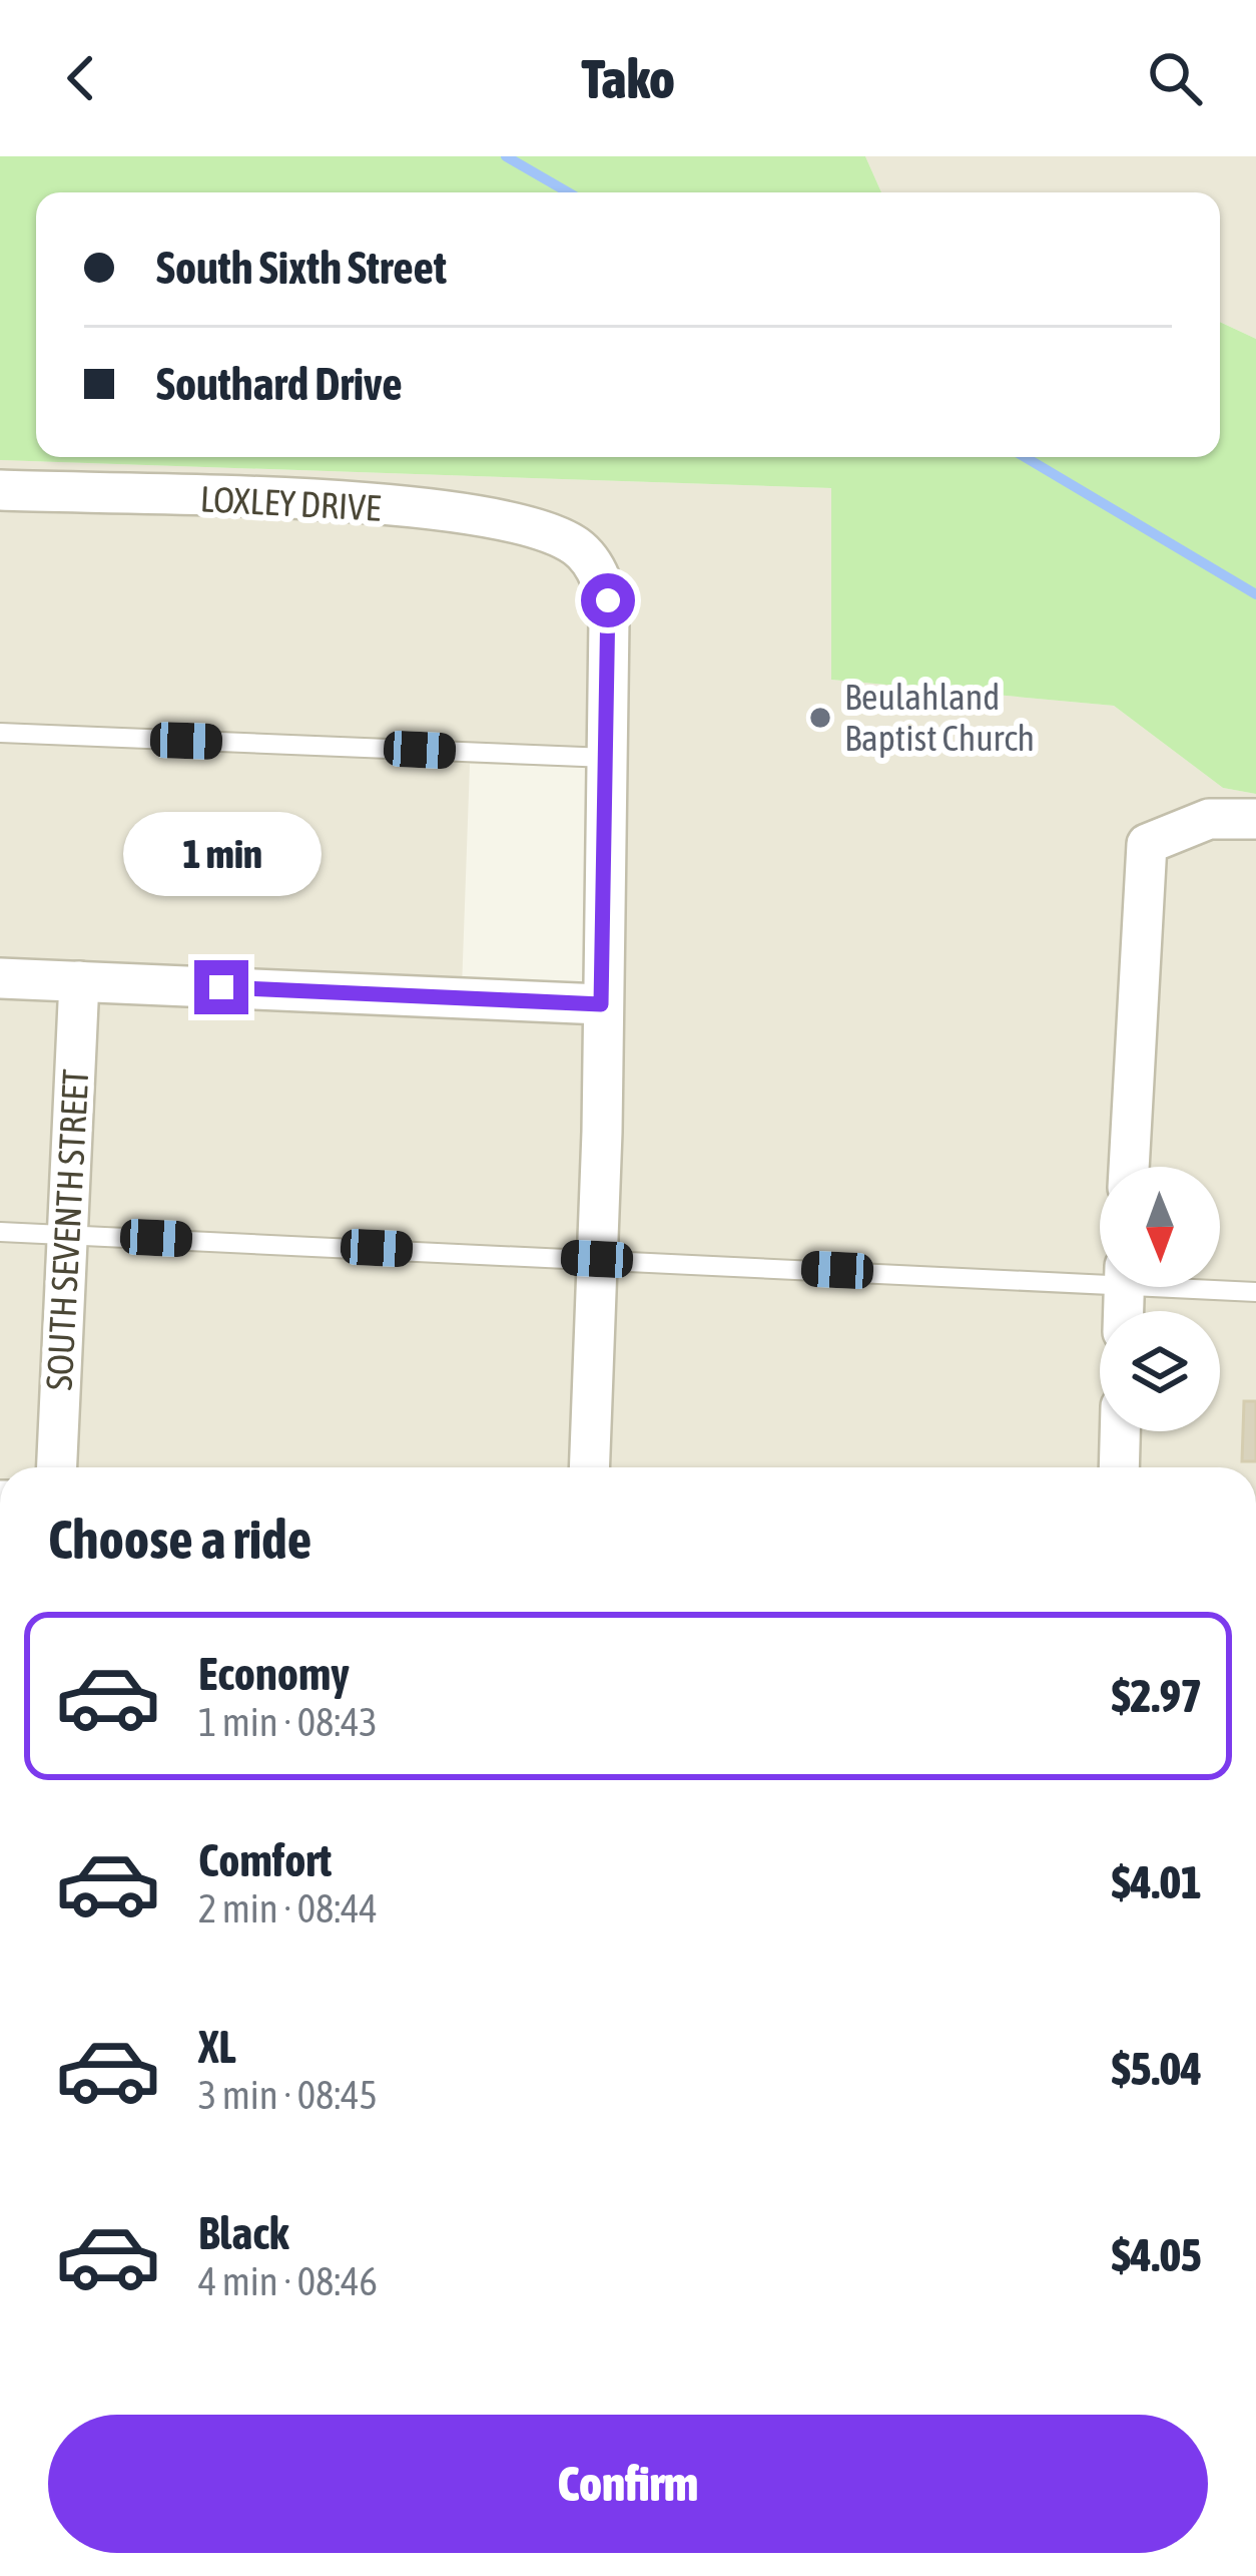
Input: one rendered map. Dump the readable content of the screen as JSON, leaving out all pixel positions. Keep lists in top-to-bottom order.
{
  "streets": {
    "street": ["LOXLEY DRIVE", "SOUTH SEVENTH STREET"]
  },
  "places": ["Beulahland Baptist Church"],
  "north": "bottom",
  "page": {
    "header": "Tako",
    "banner": ["South Sixth Street", "Southard Drive"],
    "bubble": "1 min",
    "heading": "Choose a ride",
    "list": [
      {
        "name": "Economy",
        "note": "1 min · 08:43",
        "value": "$2.97"
      },
      {
        "name": "Comfort",
        "note": "2 min · 08:44",
        "value": "$4.01"
      },
      {
        "name": "XL",
        "note": "3 min · 08:45",
        "value": "$5.04"
      },
      {
        "name": "Black",
        "note": "4 min · 08:46",
        "value": "$4.05"
      }
    ],
    "buttons": "Confirm"
  }
}
